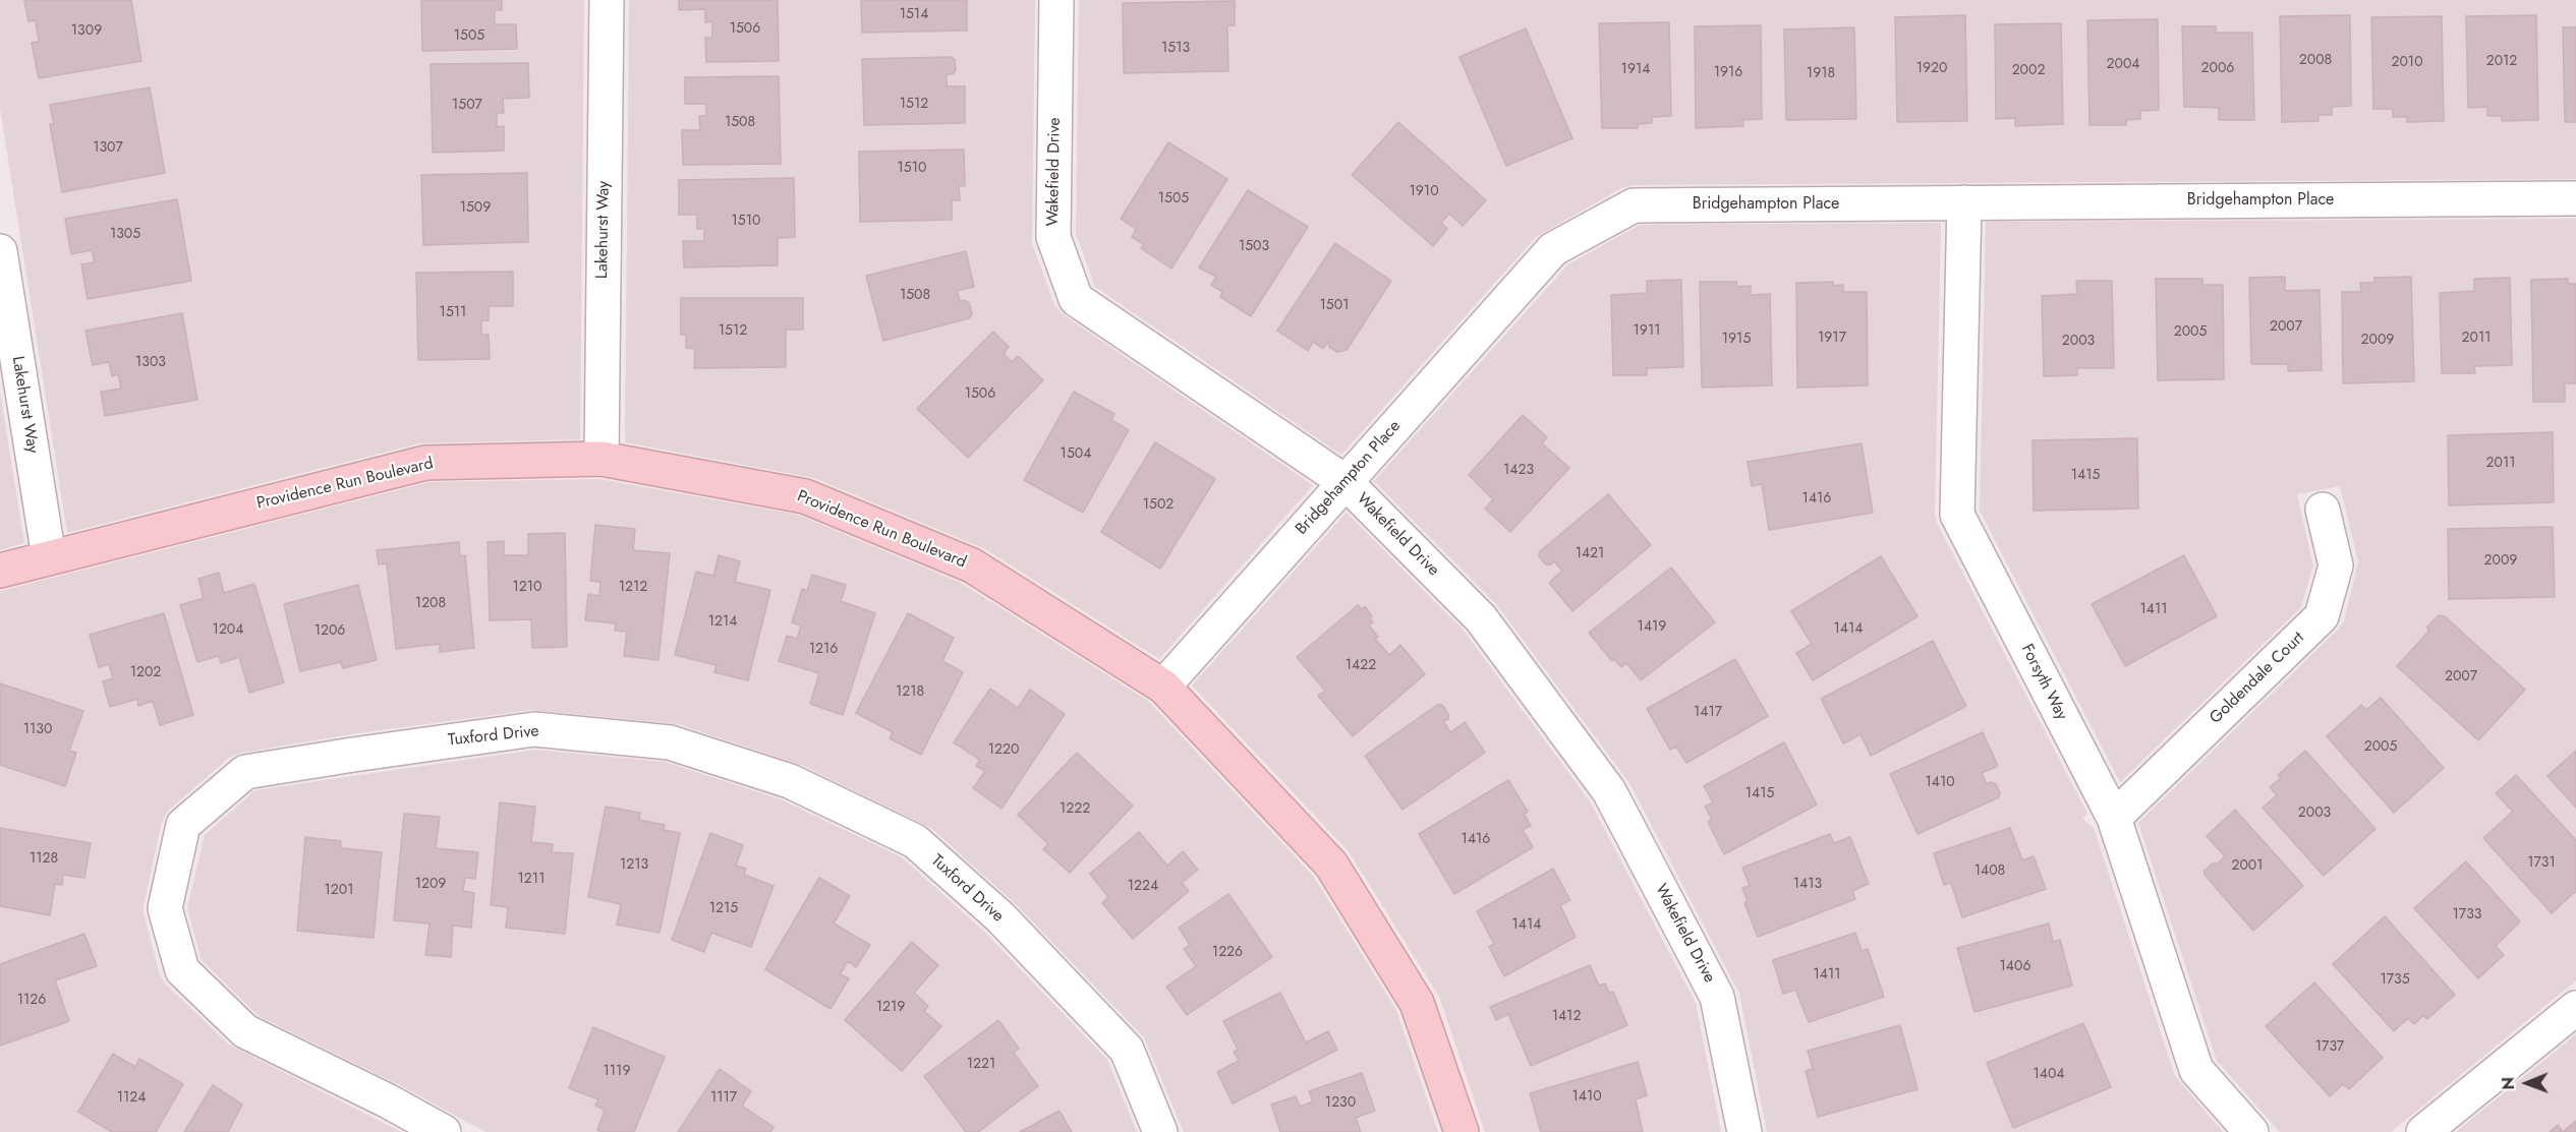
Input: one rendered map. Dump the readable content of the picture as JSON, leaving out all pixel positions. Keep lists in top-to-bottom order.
{
  "streets": {
    "street": [
      "Wakefield Drive",
      "Bridgehampton Place",
      "Lakehurst Way",
      "Providence Run Boulevard",
      "Goldendale Court",
      "Forsyth Way",
      "Tuxford Drive"
    ]
  },
  "crossings": [
    ["Wakefield Drive", "Bridgehampton Place"],
    ["Bridgehampton Place", "Providence Run Boulevard"],
    ["Bridgehampton Place", "Forsyth Way"],
    ["Lakehurst Way", "Providence Run Boulevard"],
    ["Goldendale Court", "Forsyth Way"]
  ],
  "house_numbers": [
    "1514",
    "1506",
    "1309",
    "1505",
    "1513",
    "2008",
    "2012",
    "2010",
    "2004",
    "1920",
    "2006",
    "1914",
    "2002",
    "1916",
    "1918",
    "1512",
    "1507",
    "1508",
    "1307",
    "1510",
    "1910",
    "1505",
    "1509",
    "1510",
    "1305",
    "1503",
    "1508",
    "1501",
    "1511",
    "2007",
    "1512",
    "1911",
    "2005",
    "1917",
    "2011",
    "1915",
    "2009",
    "2003",
    "1303",
    "1506",
    "1504",
    "2011",
    "1423",
    "1415",
    "1416",
    "1502",
    "1421",
    "2009",
    "1210",
    "1212",
    "1208",
    "1411",
    "1214",
    "1419",
    "1414",
    "1204",
    "1206",
    "1216",
    "1422",
    "1202",
    "2007",
    "1218",
    "1417",
    "1130",
    "2005",
    "1220",
    "1410",
    "1415",
    "1222",
    "2003",
    "1416",
    "1128",
    "1731",
    "1213",
    "2001",
    "1408",
    "1211",
    "1209",
    "1413",
    "1224",
    "1201",
    "1215",
    "1733",
    "1414",
    "1226",
    "1406",
    "1411",
    "1735",
    "1126",
    "1219",
    "1412",
    "1737",
    "1221",
    "1119",
    "1404",
    "1410",
    "1124",
    "1117",
    "1230"
  ],
  "north": "left"
}
